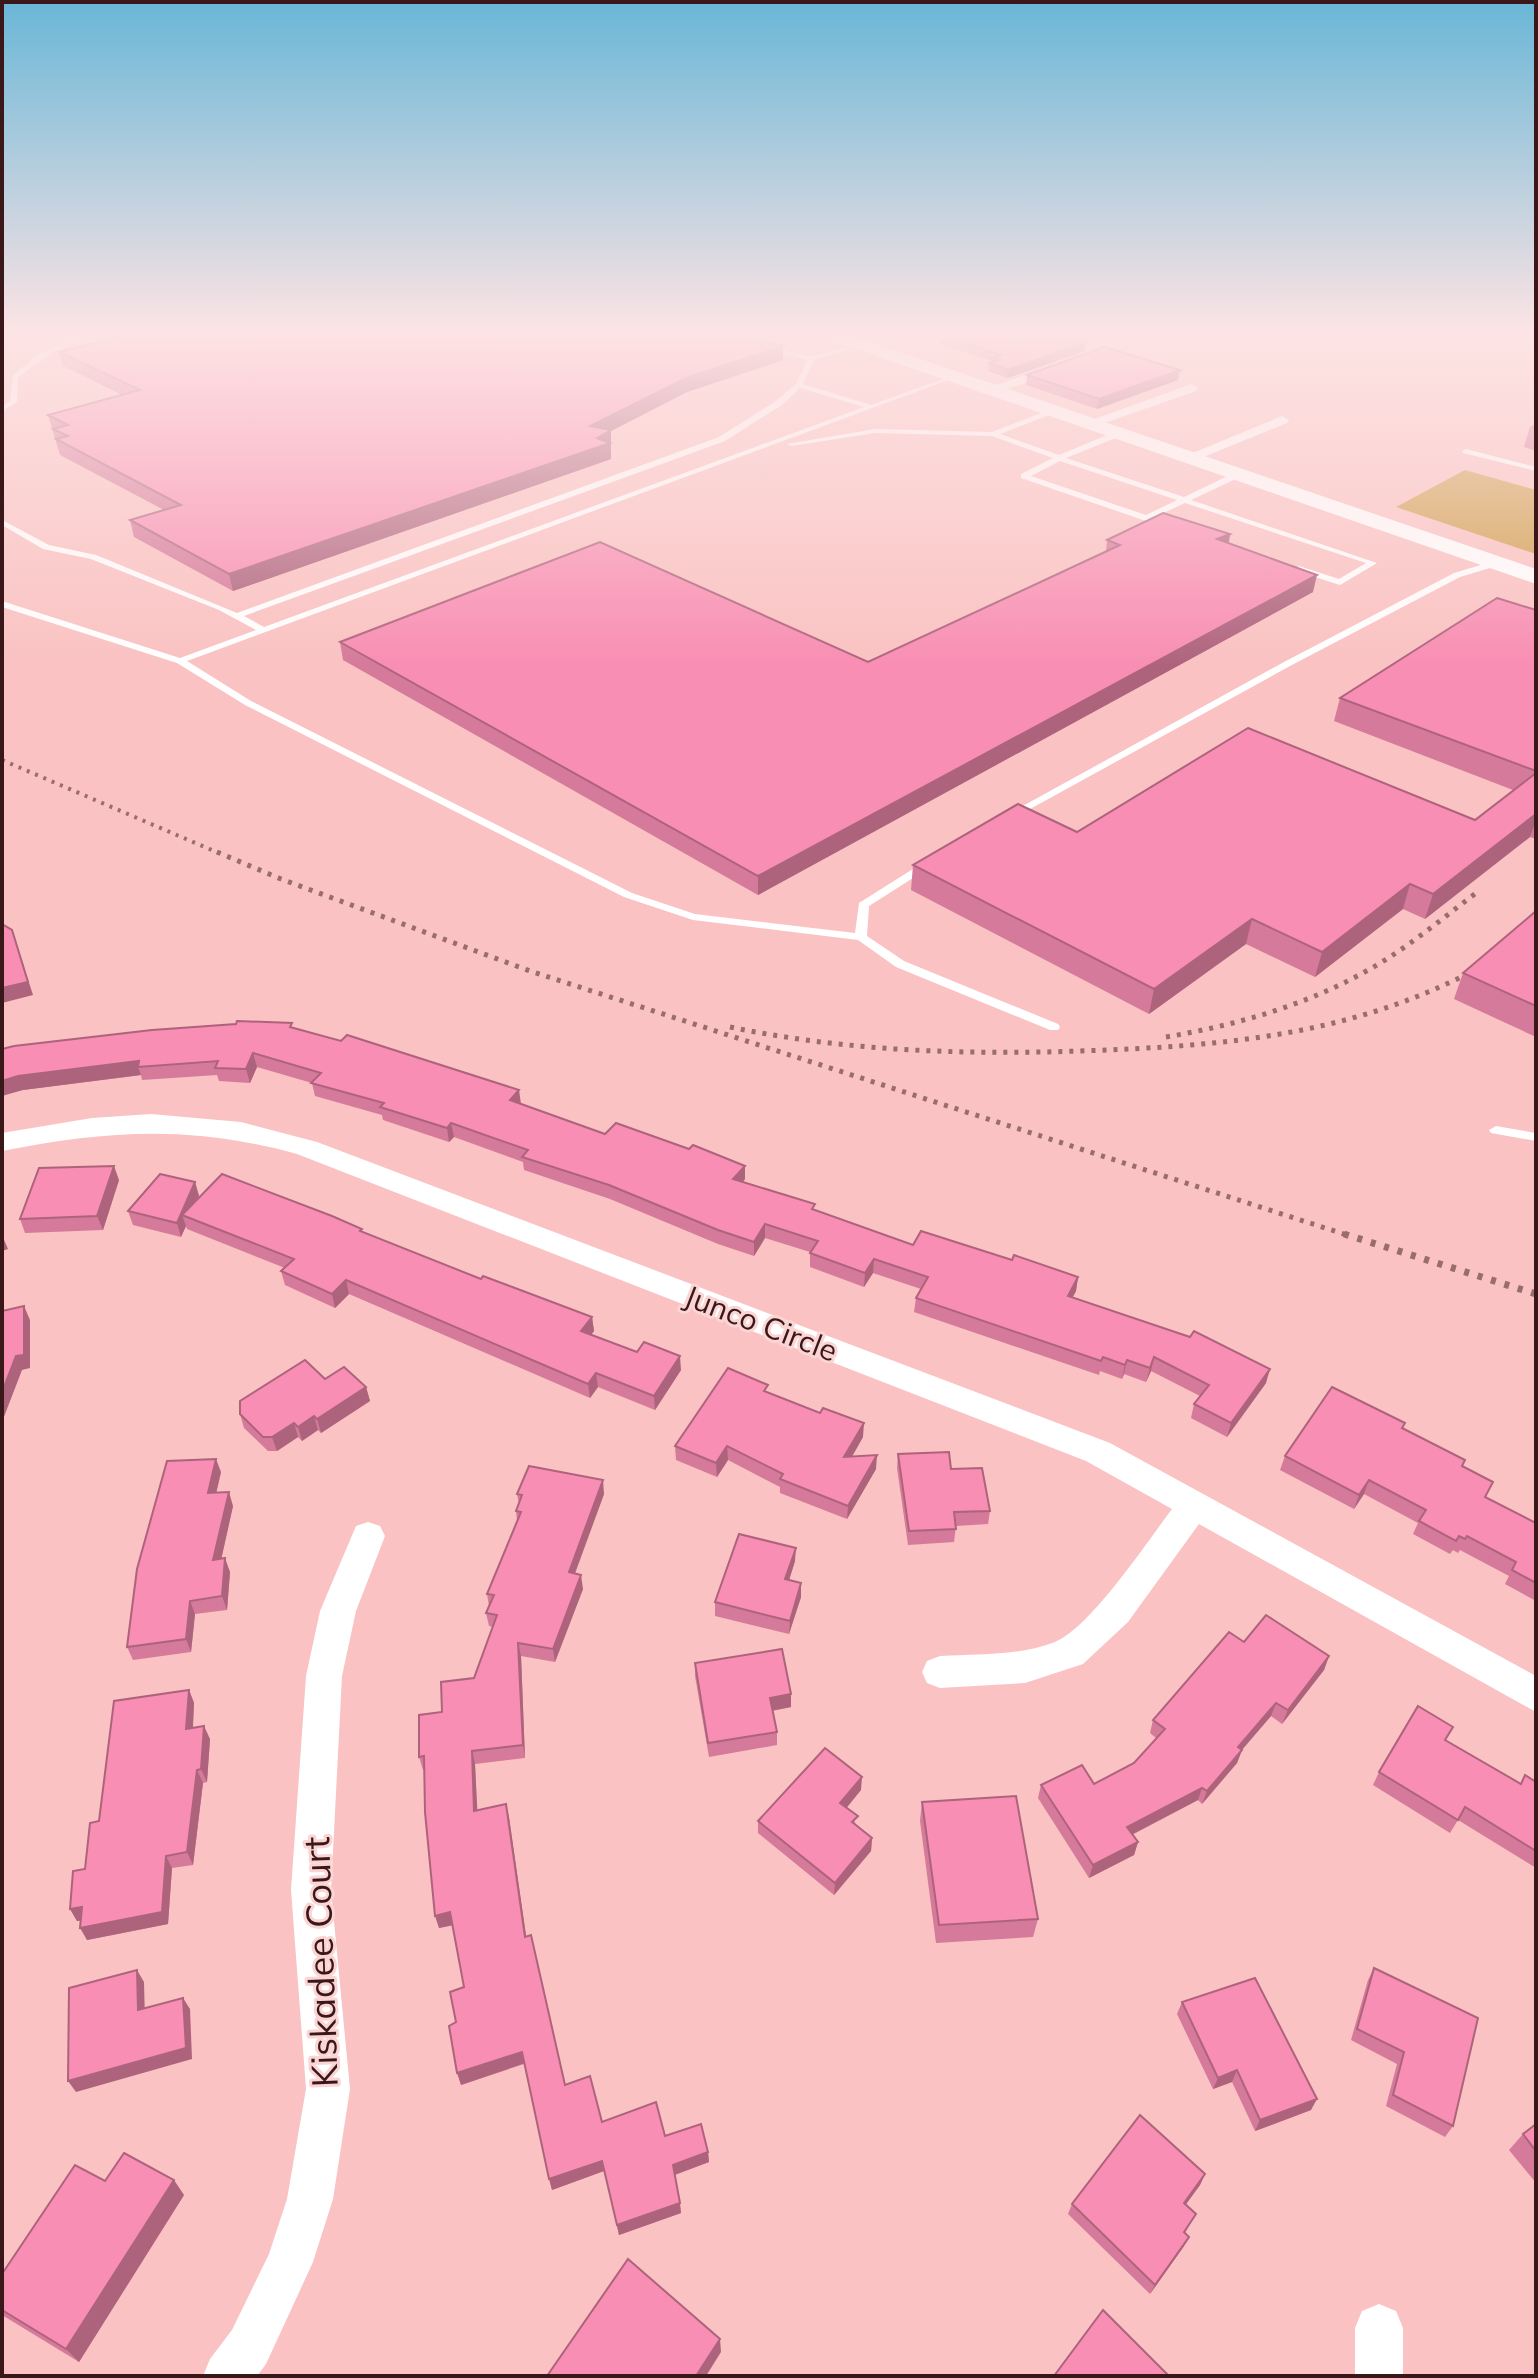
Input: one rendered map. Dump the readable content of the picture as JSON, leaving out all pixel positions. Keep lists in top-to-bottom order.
{
  "streets": {
    "street": ["Junco Circle", "Kiskadee Court"]
  }
}
